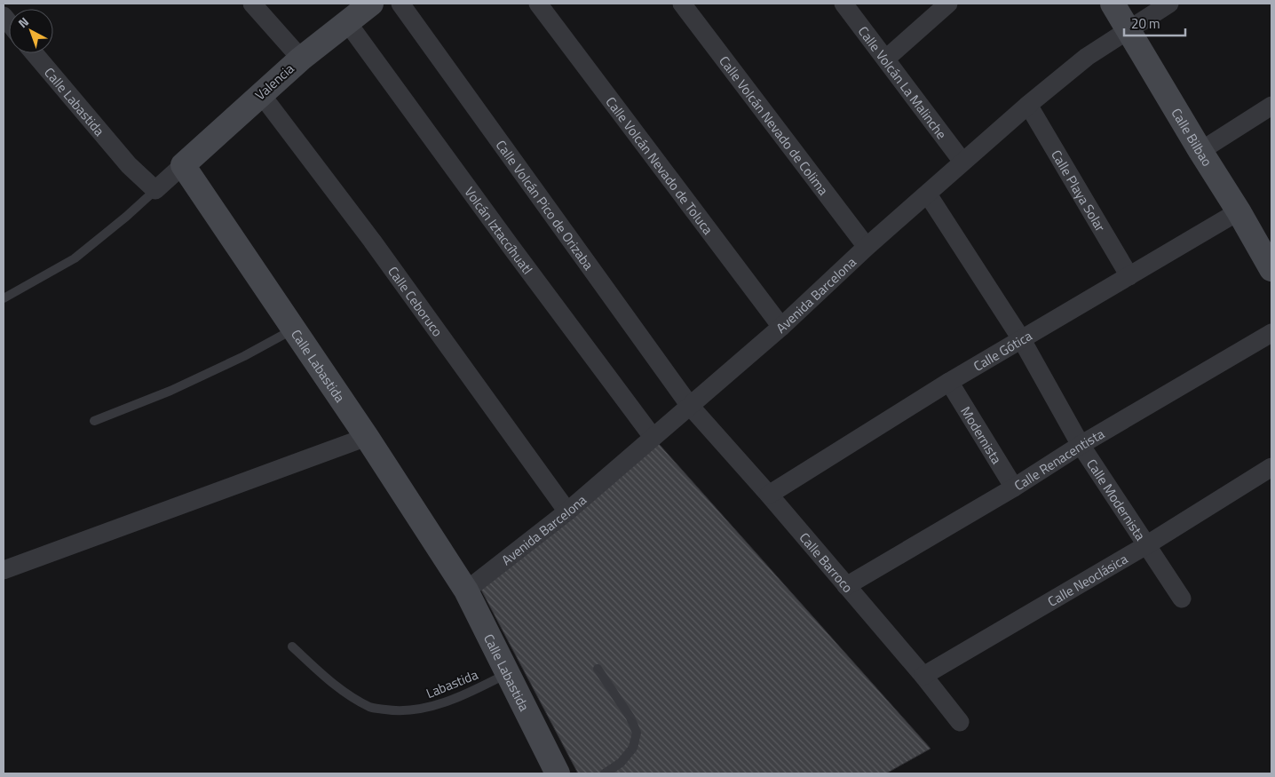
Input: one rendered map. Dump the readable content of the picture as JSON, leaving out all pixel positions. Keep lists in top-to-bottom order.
{
  "streets": {
    "street": [
      "Valencia",
      "Calle Volcán La Malinche",
      "Calle Labastida",
      "Calle Volcán Nevado de Colima",
      "Calle Bilbao",
      "Calle Volcán Nevado de Toluca",
      "Calle Playa Solar",
      "Calle Volcán Pico de Orizaba",
      "Volcán Iztaccíhuatl",
      "Avenida Barcelona",
      "Calle Ceboruco",
      "Calle Gótica",
      "Modernista",
      "Calle Renacentista",
      "Calle Modernista",
      "Calle Barroco",
      "Calle Neoclásica"
    ],
    "lane": ["Labastida"]
  },
  "crossings": [
    ["Valencia", "Calle Labastida"],
    ["Valencia", "Volcán Iztaccíhuatl"],
    ["Valencia", "Calle Ceboruco"],
    ["Calle Volcán La Malinche", "Avenida Barcelona"],
    ["Calle Labastida", "Avenida Barcelona"],
    ["Calle Labastida", "Labastida"],
    ["Calle Volcán Nevado de Colima", "Avenida Barcelona"],
    ["Calle Bilbao", "Avenida Barcelona"],
    ["Calle Bilbao", "Calle Gótica"],
    ["Calle Volcán Nevado de Toluca", "Avenida Barcelona"],
    ["Calle Playa Solar", "Avenida Barcelona"],
    ["Calle Playa Solar", "Calle Gótica"],
    ["Calle Volcán Pico de Orizaba", "Avenida Barcelona"],
    ["Calle Volcán Pico de Orizaba", "Calle Barroco"],
    ["Volcán Iztaccíhuatl", "Avenida Barcelona"],
    ["Avenida Barcelona", "Calle Ceboruco"],
    ["Avenida Barcelona", "Calle Modernista"],
    ["Avenida Barcelona", "Calle Barroco"],
    ["Calle Gótica", "Modernista"],
    ["Calle Gótica", "Calle Modernista"],
    ["Calle Gótica", "Calle Barroco"],
    ["Modernista", "Calle Renacentista"],
    ["Calle Renacentista", "Calle Modernista"],
    ["Calle Renacentista", "Calle Barroco"],
    ["Calle Modernista", "Calle Neoclásica"],
    ["Calle Barroco", "Calle Neoclásica"]
  ],
  "scale_bar": "20 m",
  "north": "top left"
}
